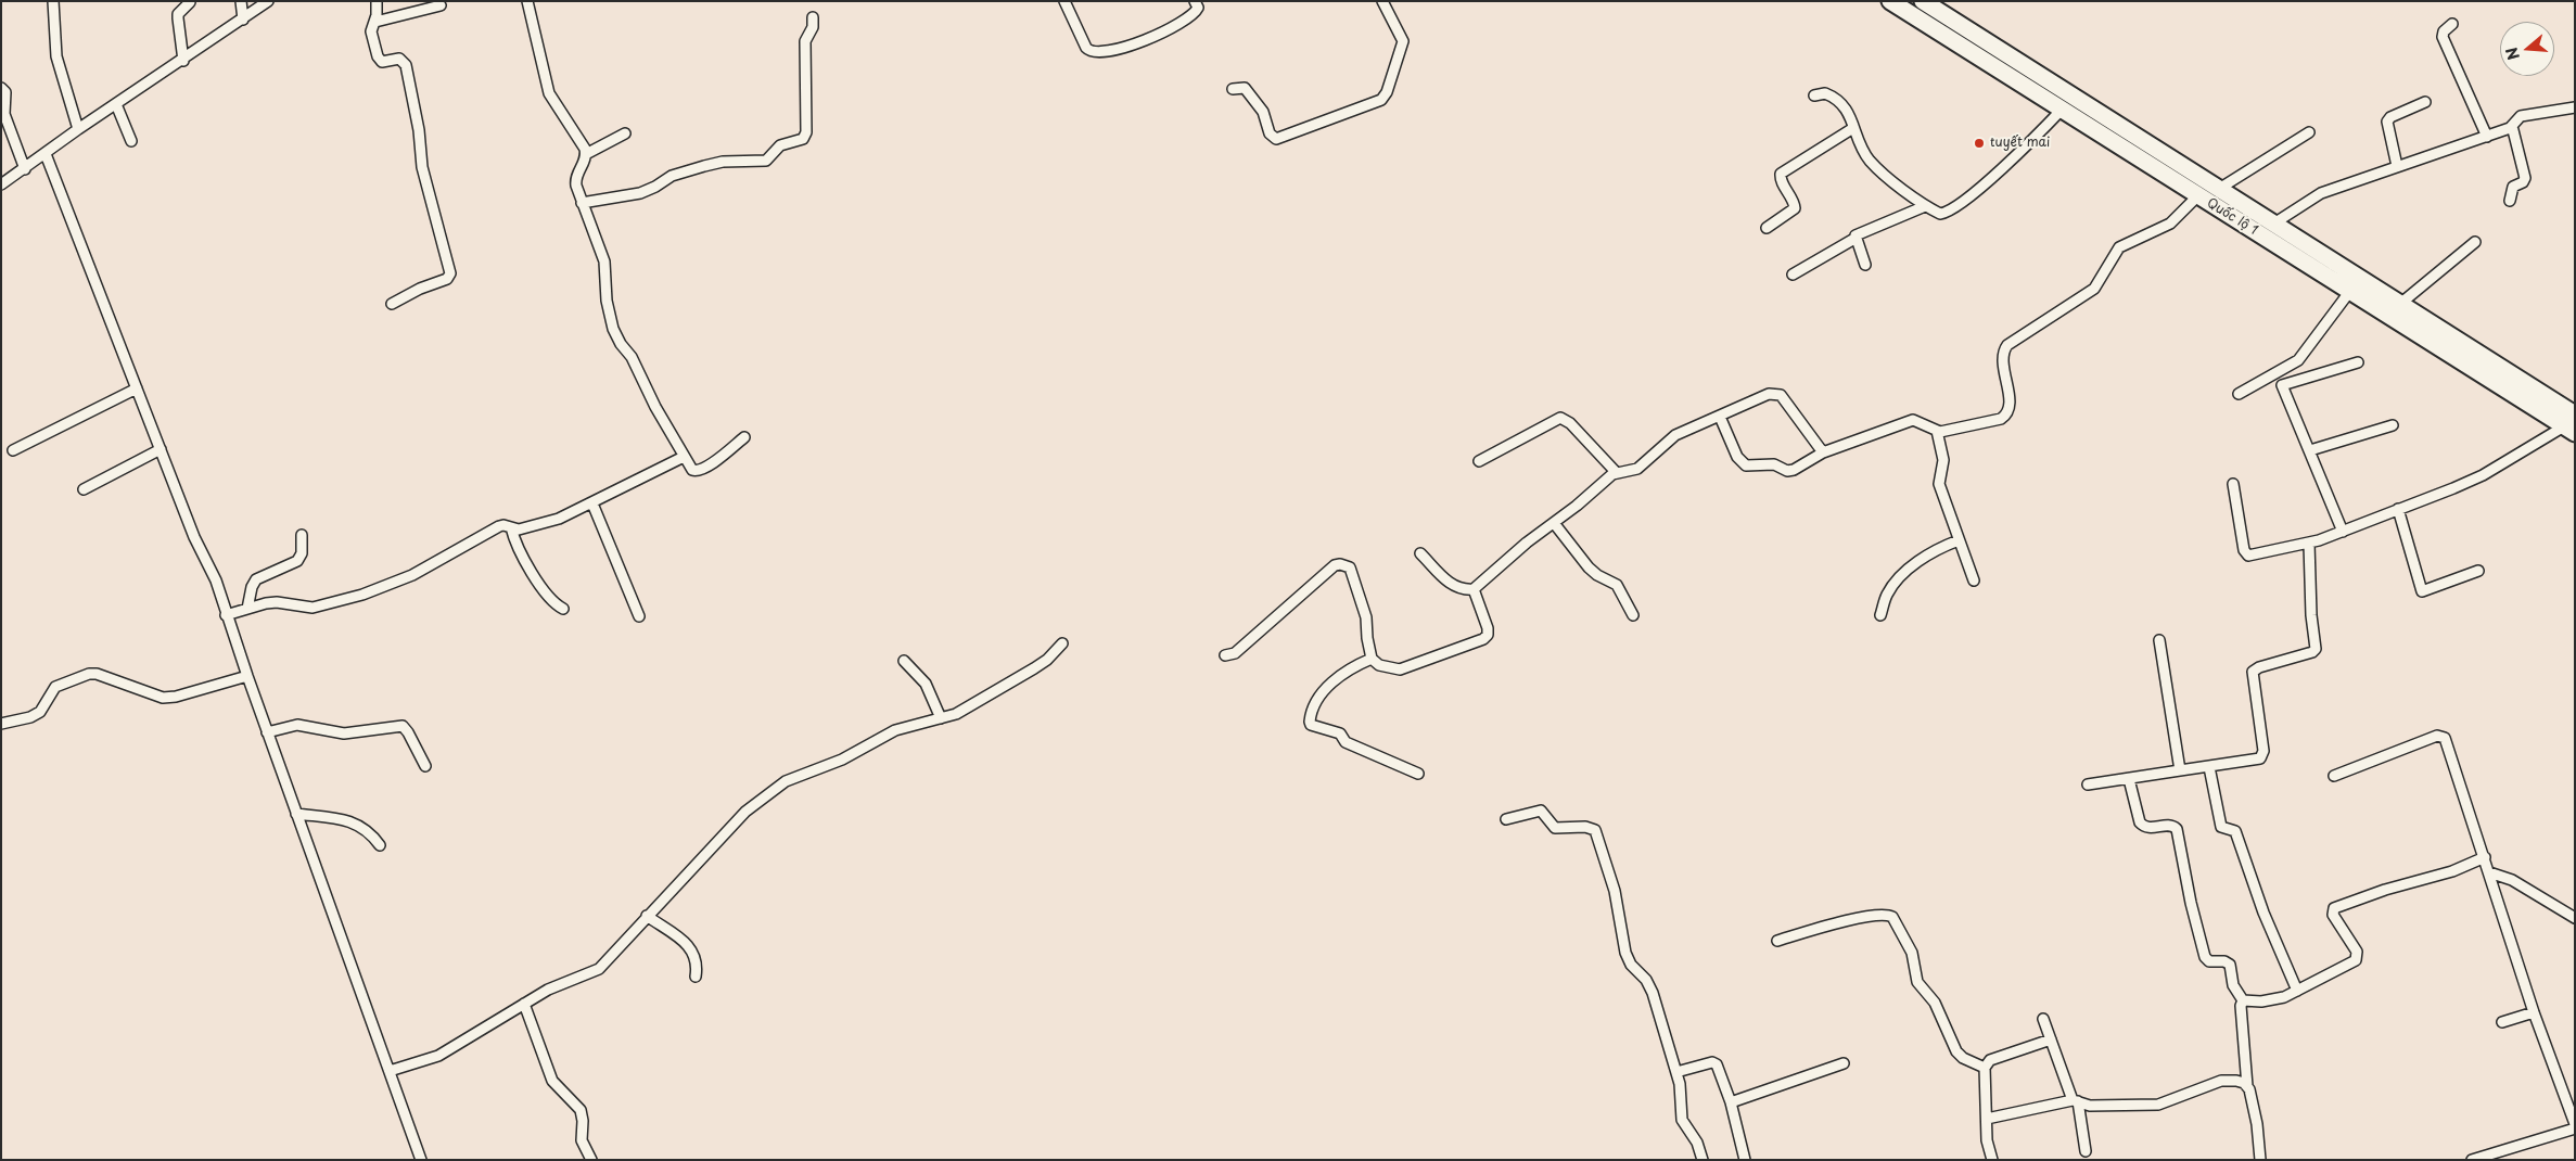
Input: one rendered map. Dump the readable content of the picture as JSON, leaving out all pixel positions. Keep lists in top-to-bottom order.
{
  "streets": {
    "highway": ["Quốc lộ 1"]
  },
  "places": ["tuyết mai"],
  "north": "left"
}
